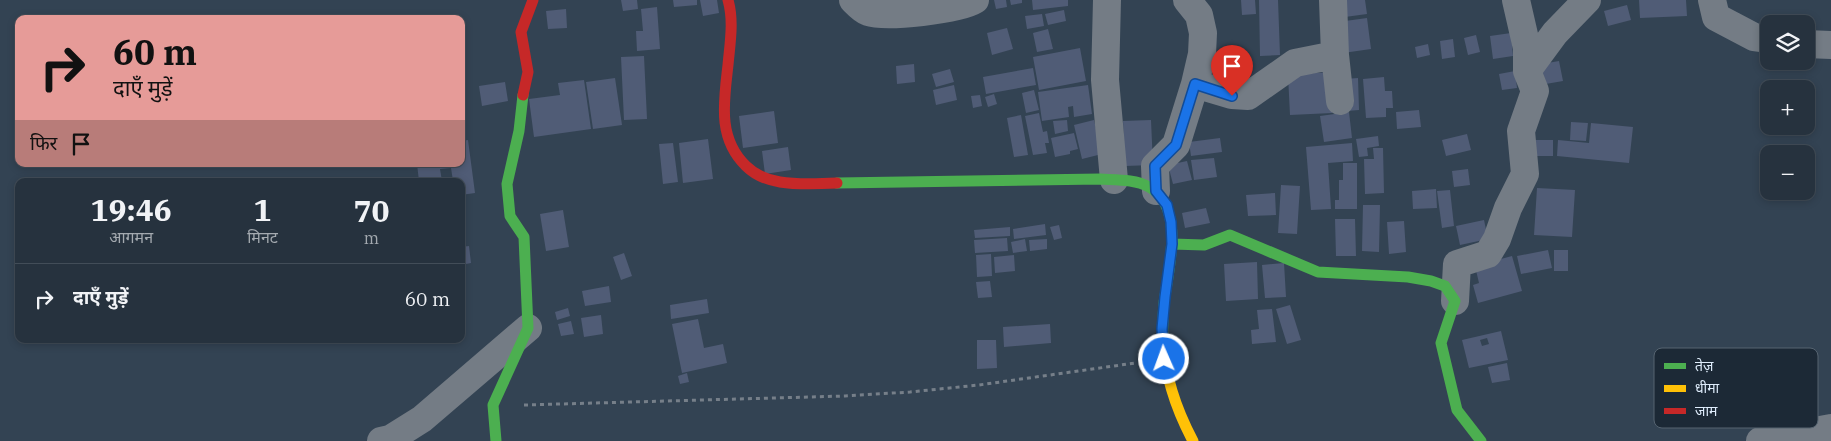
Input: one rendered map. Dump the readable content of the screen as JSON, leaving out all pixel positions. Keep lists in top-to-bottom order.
{
  "legend": ["तेज़", "धीमा", "जाम"],
  "page": {
    "map_buttons": ["+", "−"],
    "turn": ["60 m", "दाएँ मुड़ें"],
    "then": "फिर",
    "eta": [
      "19:46",
      "आगमन",
      "1",
      "मिनट",
      "70",
      "m"
    ],
    "list": [
      {
        "name": "दाएँ मुड़ें",
        "value": "60 m"
      }
    ]
  }
}
